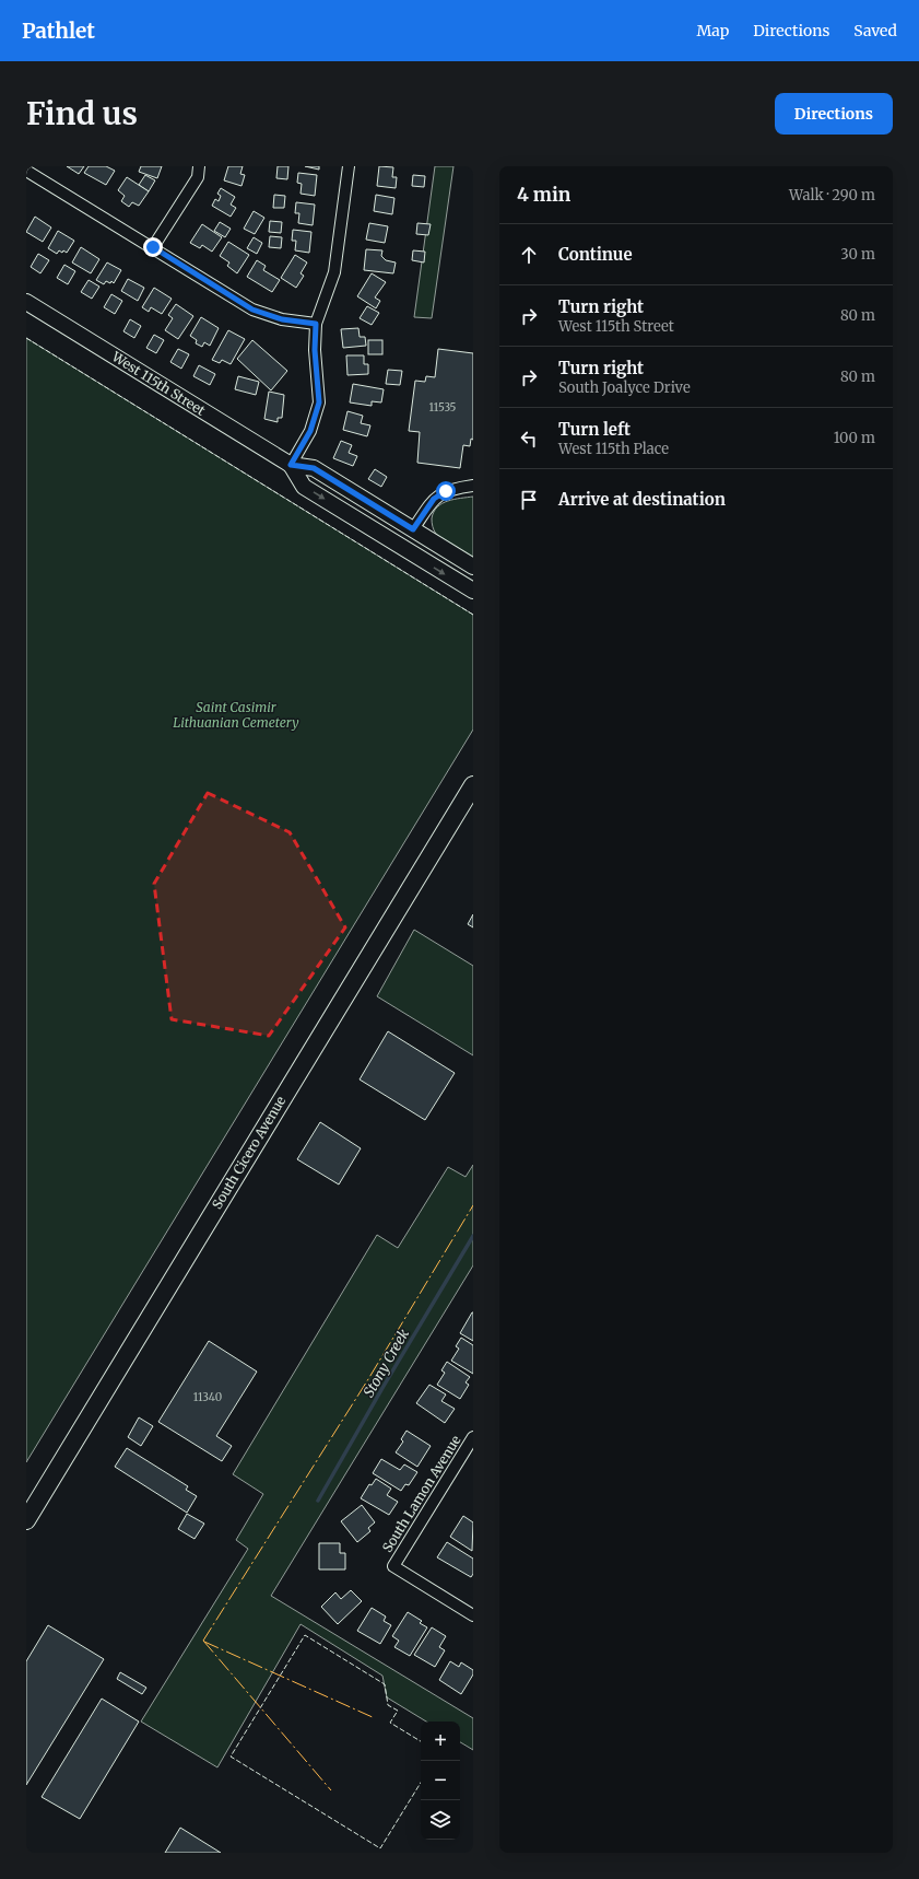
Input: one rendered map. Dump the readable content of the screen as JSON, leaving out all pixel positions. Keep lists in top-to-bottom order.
{
  "streets": {
    "main road": ["South Cicero Avenue"],
    "street": ["West 115th Street", "South Lamon Avenue"]
  },
  "water": ["Stony Creek"],
  "parks": ["Saint Casimir Lithuanian Cemetery"],
  "house_numbers": ["11535", "11340"],
  "page": {
    "header": "Pathlet",
    "nav": ["Map", "Directions", "Saved"],
    "buttons": "Directions",
    "title": "Find us",
    "heading": ["4 min", "Walk · 290 m"],
    "list": [
      ["Continue", "30 m"],
      ["Turn right", "West 115th Street", "80 m"],
      ["Turn right", "South Joalyce Drive", "80 m"],
      ["Turn left", "West 115th Place", "100 m"],
      "Arrive at destination"
    ],
    "map_buttons": ["+", "−"]
  }
}
